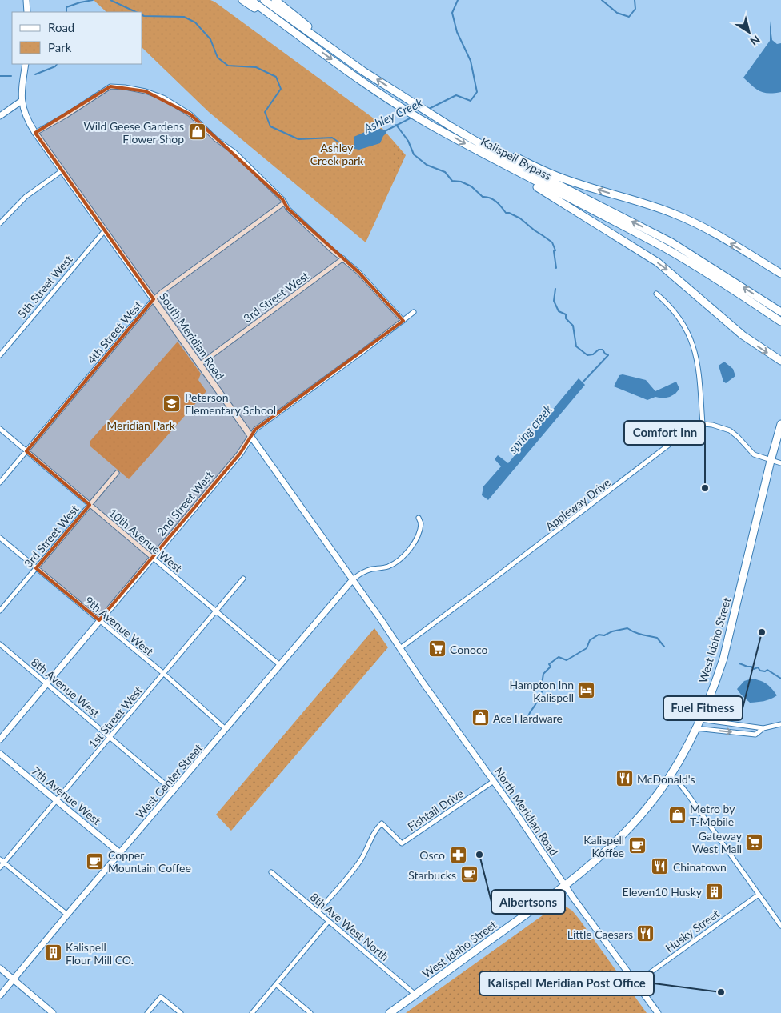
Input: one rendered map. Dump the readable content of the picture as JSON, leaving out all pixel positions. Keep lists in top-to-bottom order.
{
  "streets": {
    "highway": ["Kalispell Bypass", "West Idaho Street"],
    "street": [
      "5th Street West",
      "3rd Street West",
      "4th Street West",
      "South Meridian Road",
      "2nd Street West",
      "Appleway Drive",
      "10th Avenue West",
      "9th Avenue West",
      "8th Avenue West",
      "1st Street West",
      "West Center Street",
      "7th Avenue West",
      "Fishtail Drive",
      "North Meridian Road",
      "8th Ave West North",
      "Husky Street"
    ]
  },
  "crossings": [
    ["5th Street West", "South Meridian Road"],
    ["3rd Street West", "South Meridian Road"],
    ["3rd Street West", "10th Avenue West"],
    ["3rd Street West", "9th Avenue West"],
    ["4th Street West", "South Meridian Road"],
    ["4th Street West", "10th Avenue West"],
    ["South Meridian Road", "2nd Street West"],
    ["South Meridian Road", "West Center Street"],
    ["South Meridian Road", "North Meridian Road"],
    ["2nd Street West", "10th Avenue West"],
    ["2nd Street West", "9th Avenue West"],
    ["2nd Street West", "8th Avenue West"],
    ["Appleway Drive", "North Meridian Road"],
    ["10th Avenue West", "1st Street West"],
    ["10th Avenue West", "West Center Street"],
    ["9th Avenue West", "1st Street West"],
    ["9th Avenue West", "West Center Street"],
    ["West Idaho Street", "North Meridian Road"],
    ["West Idaho Street", "8th Ave West North"],
    ["8th Avenue West", "1st Street West"],
    ["8th Avenue West", "West Center Street"],
    ["1st Street West", "7th Avenue West"],
    ["West Center Street", "7th Avenue West"],
    ["Fishtail Drive", "North Meridian Road"],
    ["Fishtail Drive", "8th Ave West North"],
    ["North Meridian Road", "Husky Street"]
  ],
  "water": ["Ashley Creek", "spring creek"],
  "parks": ["Ashley Creek park", "Meridian Park"],
  "places": {
    "shop": ["Wild Geese Gardens Flower Shop", "Ace Hardware", "Metro by T-Mobile"],
    "school or university": ["Peterson Elementary School"],
    "other": [
      "Comfort Inn",
      "Fuel Fitness",
      "Albertsons",
      "Kalispell Meridian Post Office"
    ],
    "supermarket": ["Conoco", "Gateway West Mall"],
    "hotel": ["Hampton Inn Kalispell"],
    "restaurant": ["McDonald's", "Chinatown", "Little Caesars"],
    "cafe": ["Kalispell Koffee", "Copper Mountain Coffee", "Starbucks"],
    "pharmacy": ["Osco"],
    "building": ["Eleven10 Husky", "Kalispell Flour Mill CO."]
  },
  "legend": ["Road", "Park"],
  "north": "bottom right"
}
